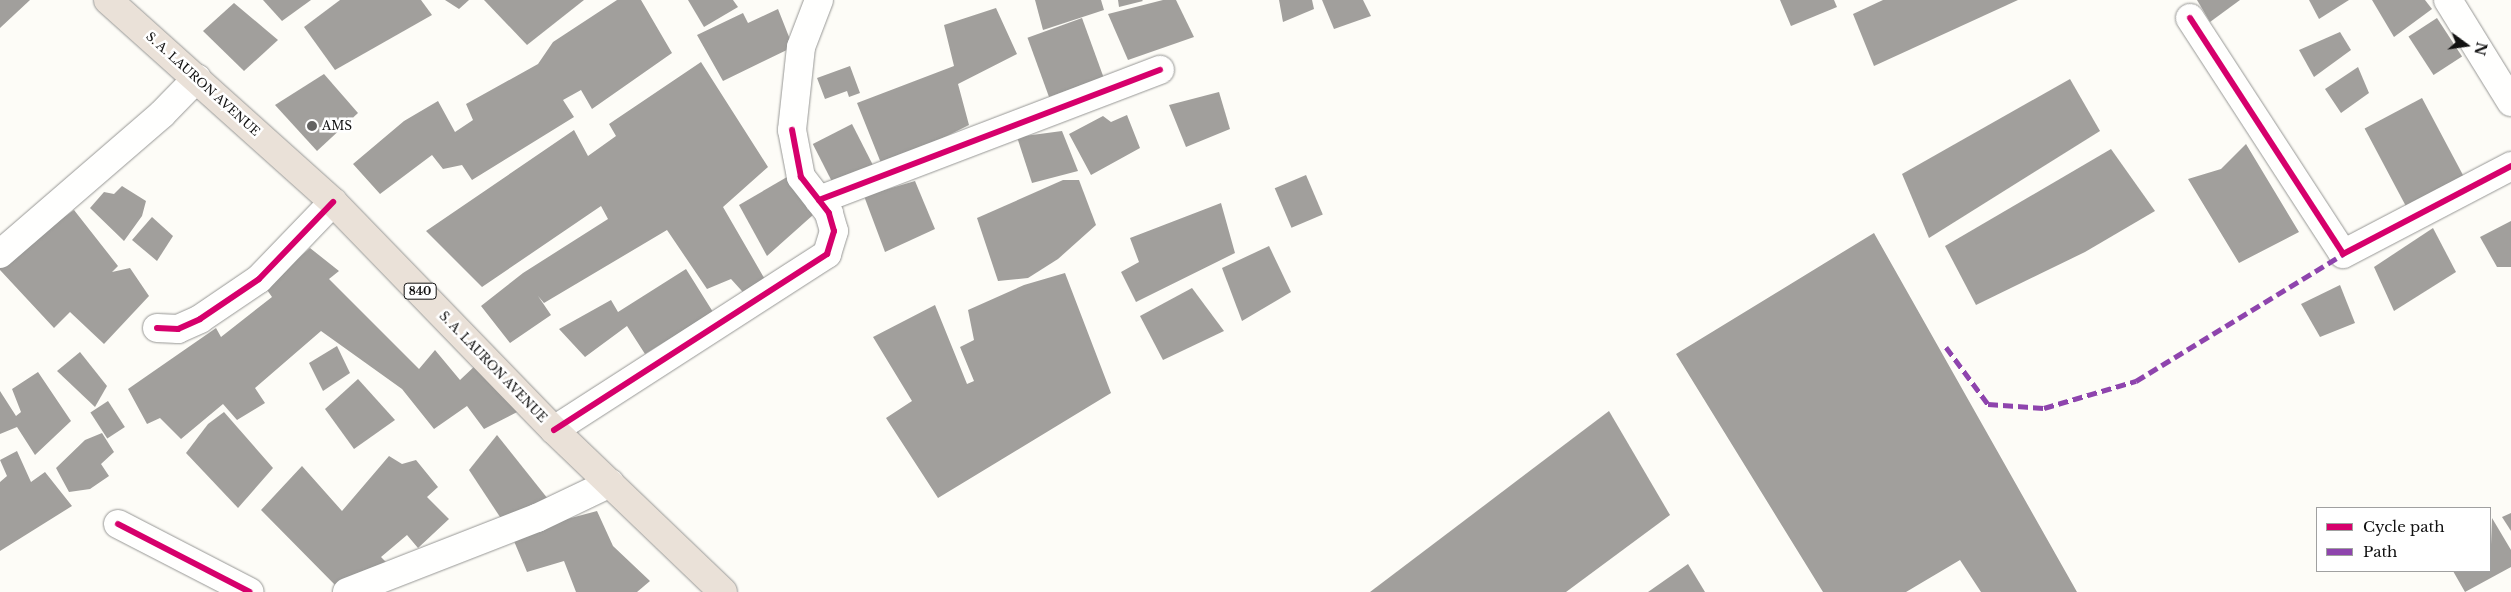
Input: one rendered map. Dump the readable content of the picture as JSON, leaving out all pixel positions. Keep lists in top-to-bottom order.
{
  "streets": {
    "highway": ["S. A. LAURON AVENUE", "840"]
  },
  "places": ["AMS"],
  "legend": ["Cycle path", "Path"],
  "north": "right"
}
